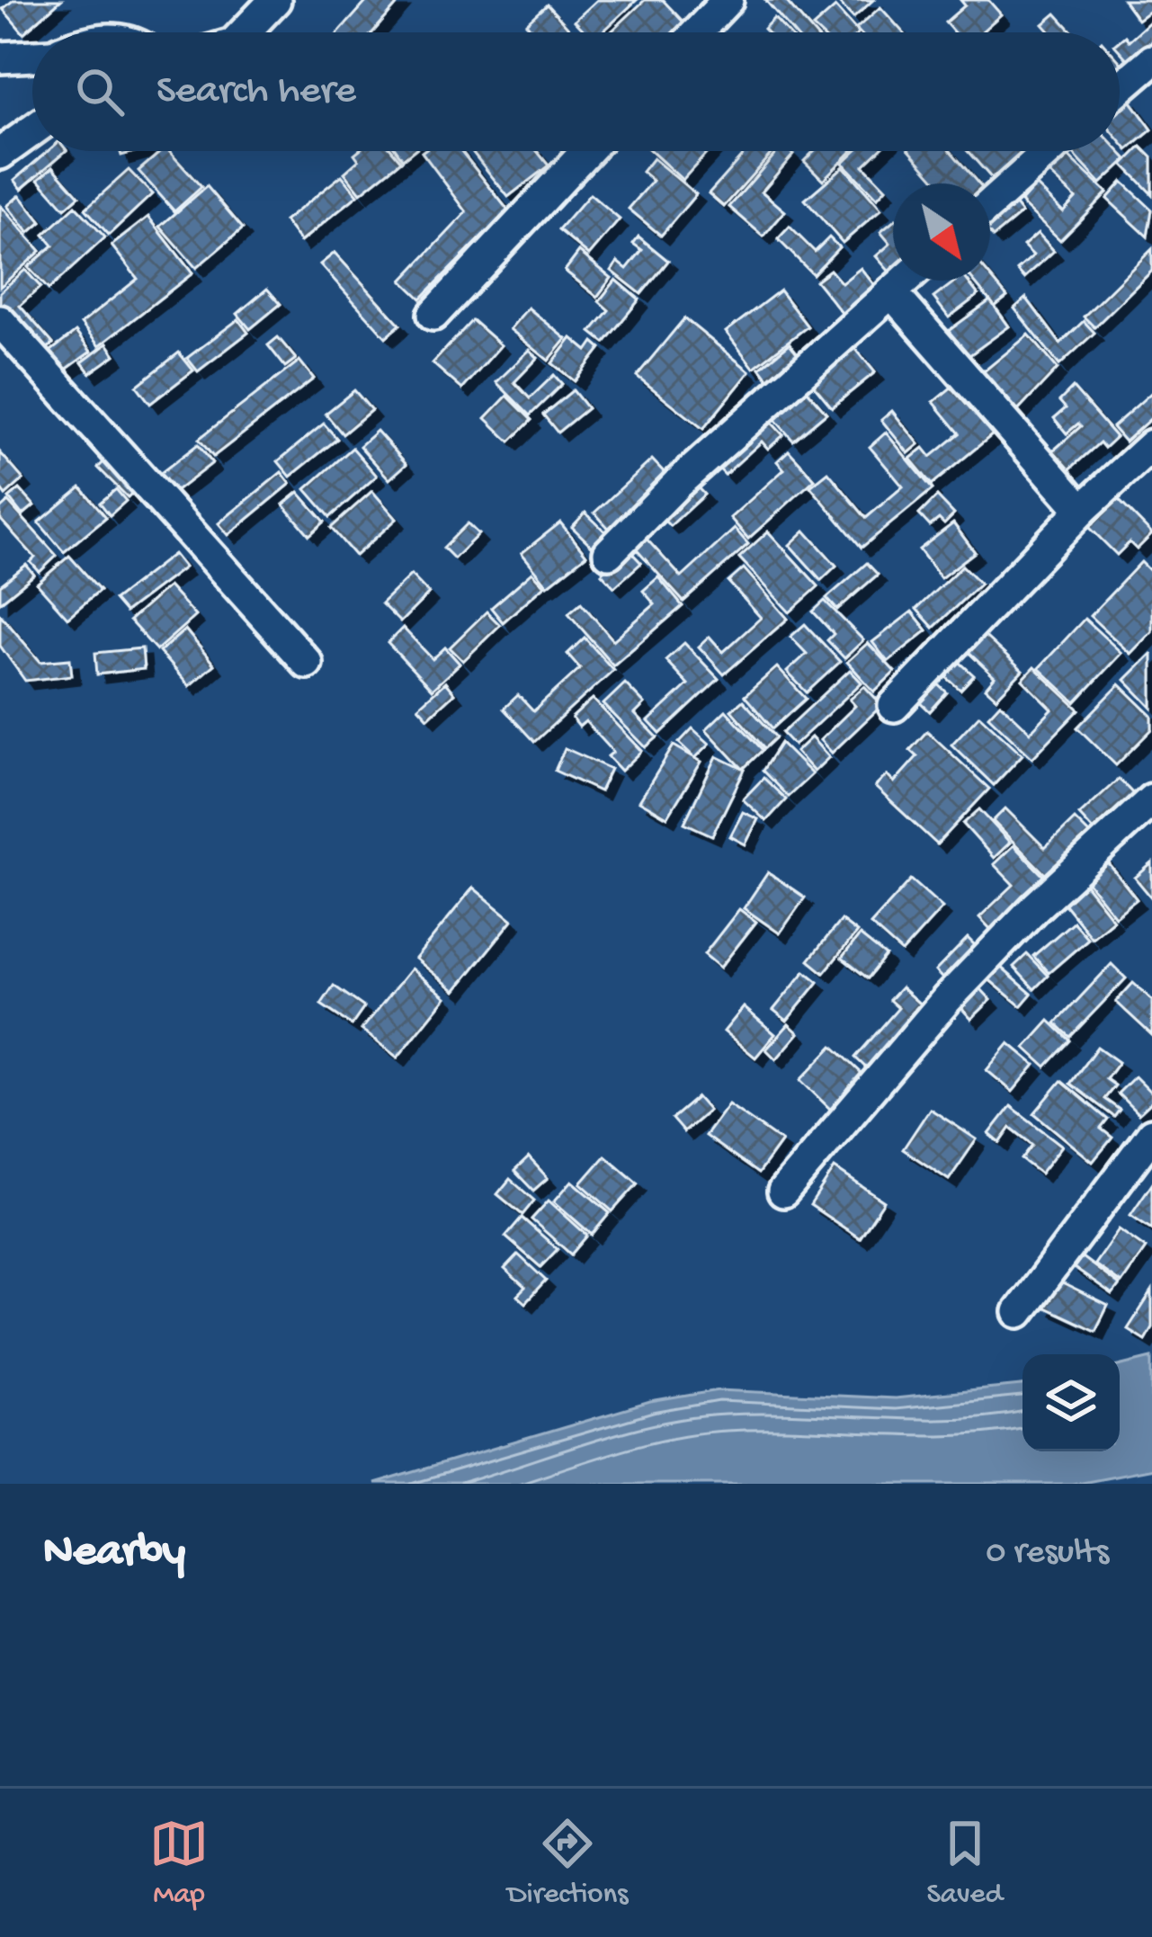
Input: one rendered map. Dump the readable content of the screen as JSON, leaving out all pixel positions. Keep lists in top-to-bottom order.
{
  "north": "bottom right",
  "page": {
    "search": "Search here",
    "heading": ["Nearby", "0 results"],
    "nav": ["Map", "Directions", "Saved"]
  }
}
